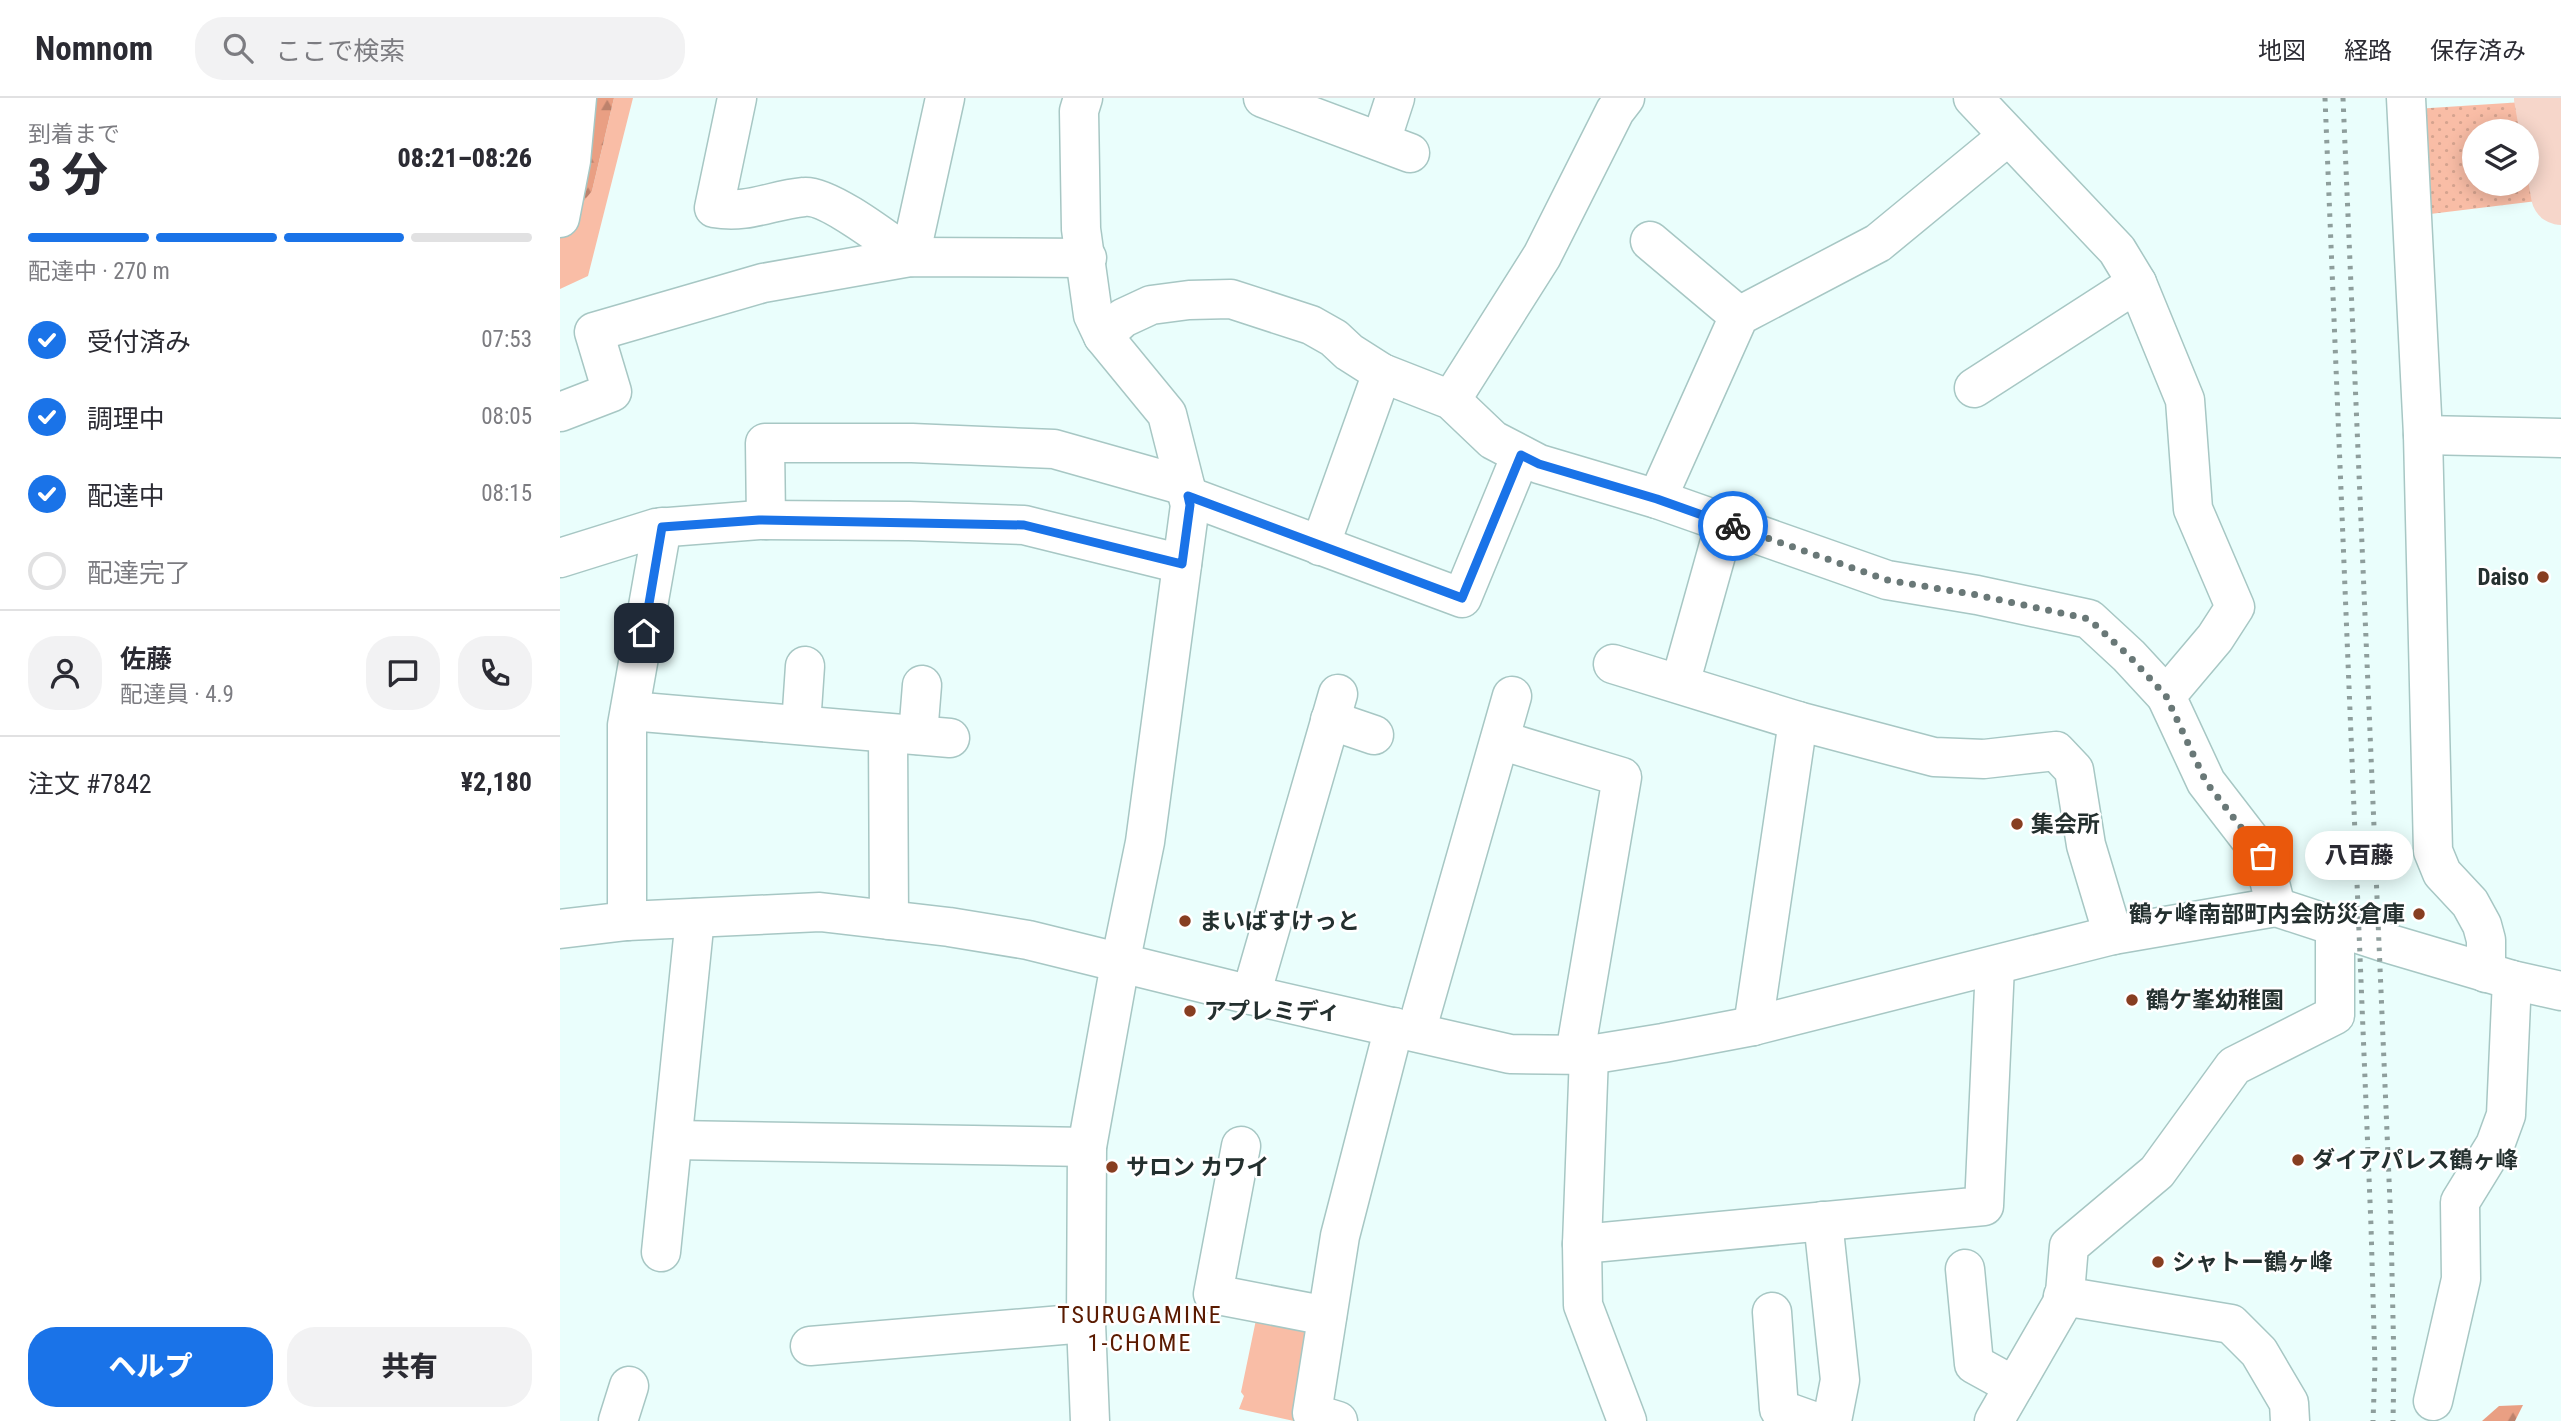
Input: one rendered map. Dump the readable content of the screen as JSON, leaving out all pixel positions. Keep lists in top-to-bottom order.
{
  "districts": ["TSURUGAMINE 1-CHOME"],
  "places": [
    "Daiso",
    "集会所",
    "八百藤",
    "鶴ヶ峰南部町内会防災倉庫",
    "まいばすけっと",
    "鶴ケ峯幼稚園",
    "アプレミディ",
    "ダイアパレス鶴ヶ峰",
    "サロン カワイ",
    "シャトー鶴ヶ峰"
  ],
  "page": {
    "header": "Nomnom",
    "search": "ここで検索",
    "nav": ["地図", "経路", "保存済み"],
    "heading": ["3 分", "到着まで", "08:21–08:26"],
    "panel": [
      "佐藤",
      "配達員 · 4.9",
      "注文 #7842",
      "¥2,180"
    ],
    "bar": "配達中 · 270 m",
    "list": [
      ["受付済み", "07:53"],
      ["調理中", "08:05"],
      ["配達中", "08:15"],
      "配達完了"
    ],
    "bubble": "八百藤",
    "buttons": ["ヘルプ", "共有"]
  }
}
